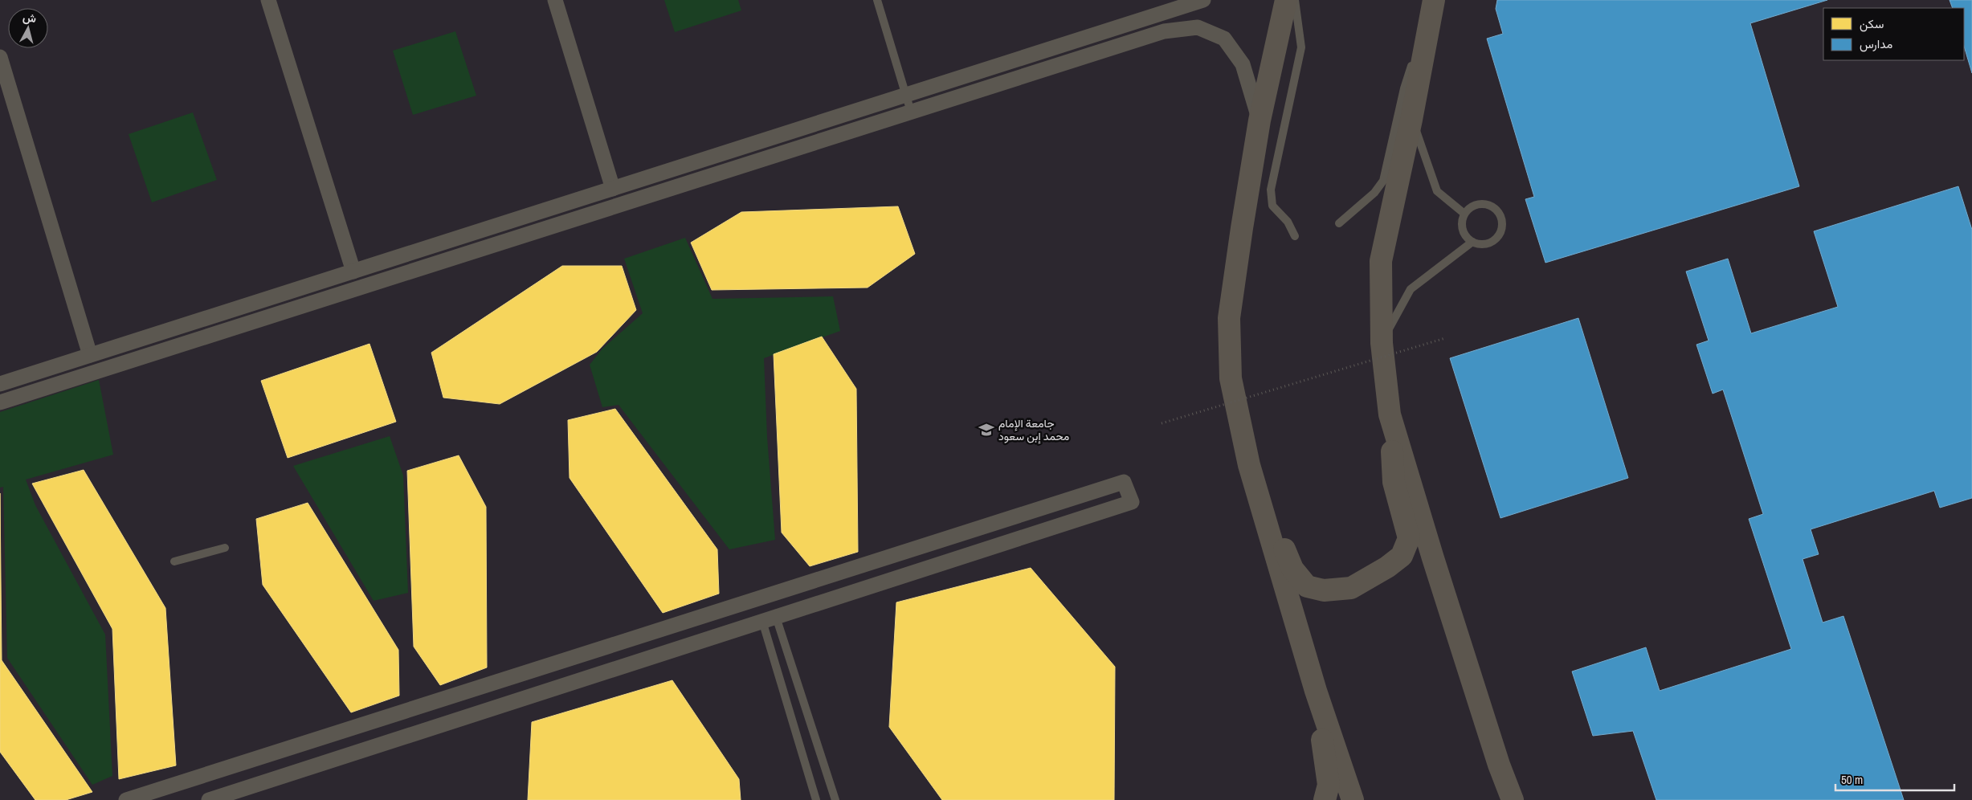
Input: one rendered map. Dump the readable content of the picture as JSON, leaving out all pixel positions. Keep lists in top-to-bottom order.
{
  "places": {
    "school or university": ["جامعة الإمام محمد إبن سعود"]
  },
  "legend": ["سكن", "مدارس"],
  "scale_bar": "50 m",
  "north": "top"
}
